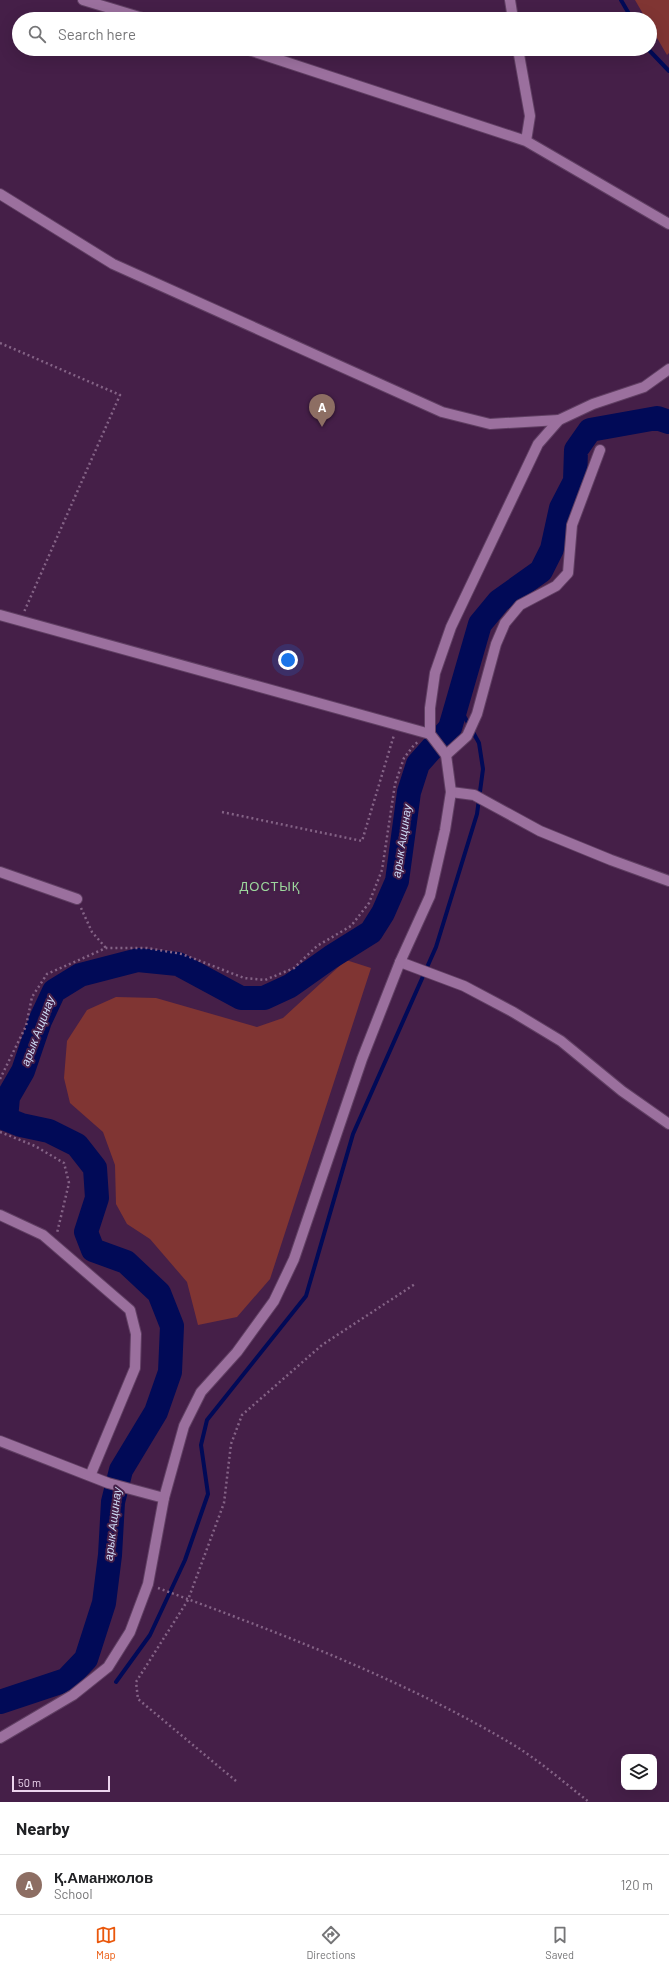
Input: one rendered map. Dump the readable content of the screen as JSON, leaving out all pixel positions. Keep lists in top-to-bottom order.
{
  "districts": ["ДОСТЫҚ"],
  "water": ["арык Ащинау"],
  "scale_bar": "50 m",
  "page": {
    "search": "Search here",
    "pins": "A",
    "scale": "50 m",
    "heading": "Nearby",
    "list": [
      {
        "mark": "A",
        "name": "Қ.Аманжолов",
        "note": "School",
        "value": "120 m"
      }
    ],
    "nav": ["Map", "Directions", "Saved"]
  }
}
